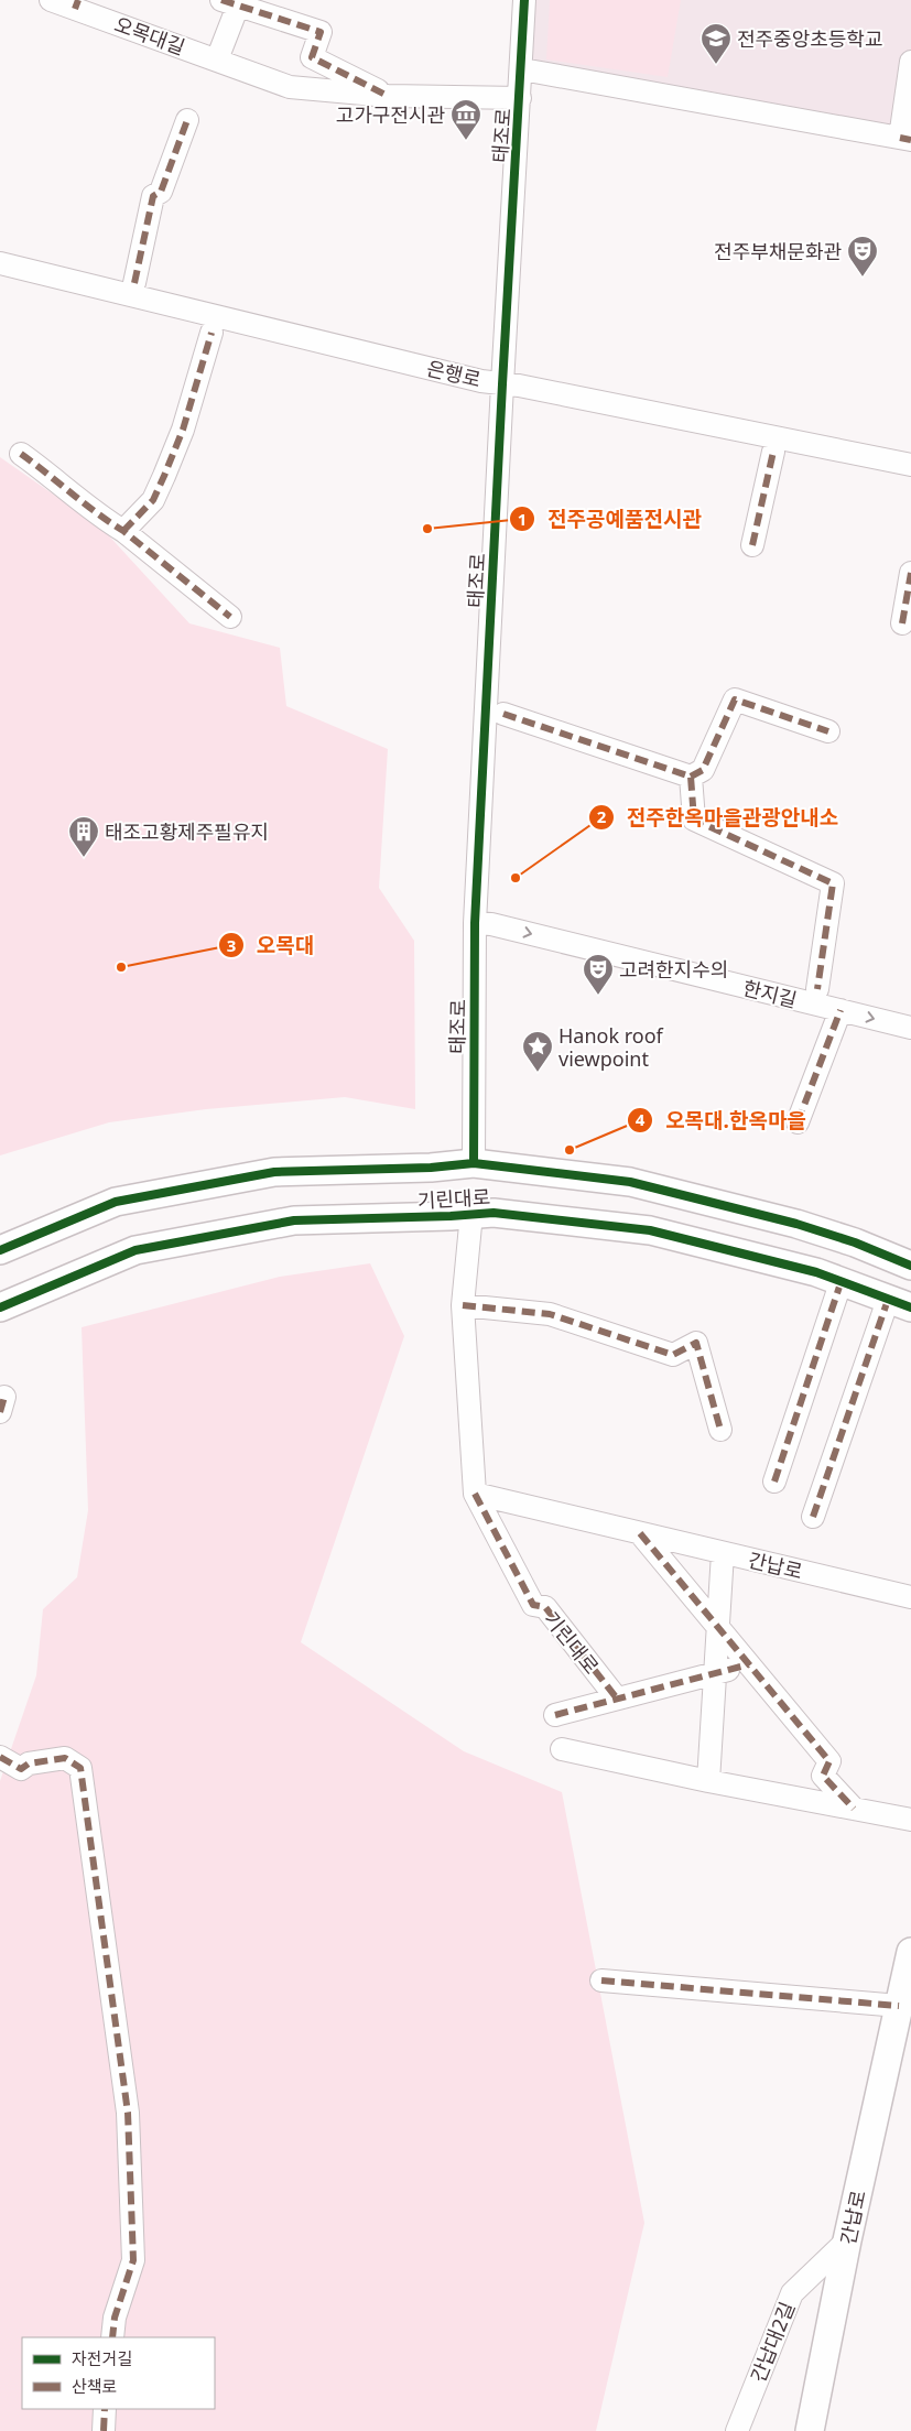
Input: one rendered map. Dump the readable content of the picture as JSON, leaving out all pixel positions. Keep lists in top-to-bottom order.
{
  "streets": {
    "street": [
      "오목대길",
      "태조로",
      "은행로",
      "한지길",
      "기린대로",
      "간납로",
      "간납대2길"
    ]
  },
  "crossings": [
    ["오목대길", "태조로"],
    ["태조로", "은행로"],
    ["태조로", "한지길"],
    ["태조로", "기린대로"],
    ["기린대로", "간납로"],
    ["간납로", "간납대2길"]
  ],
  "one_way": ["한지길"],
  "places": {
    "school or university": ["전주중앙초등학교"],
    "museum": ["고가구전시관"],
    "theatre": ["전주부채문화관", "고려한지수의"],
    "other": [
      "전주공예품전시관",
      "전주한옥마을관광안내소",
      "오목대",
      "오목대.한옥마을"
    ],
    "building": ["태조고황제주필유지"],
    "place": ["Hanok roof viewpoint"]
  },
  "legend": ["자전거길", "산책로"]
}
